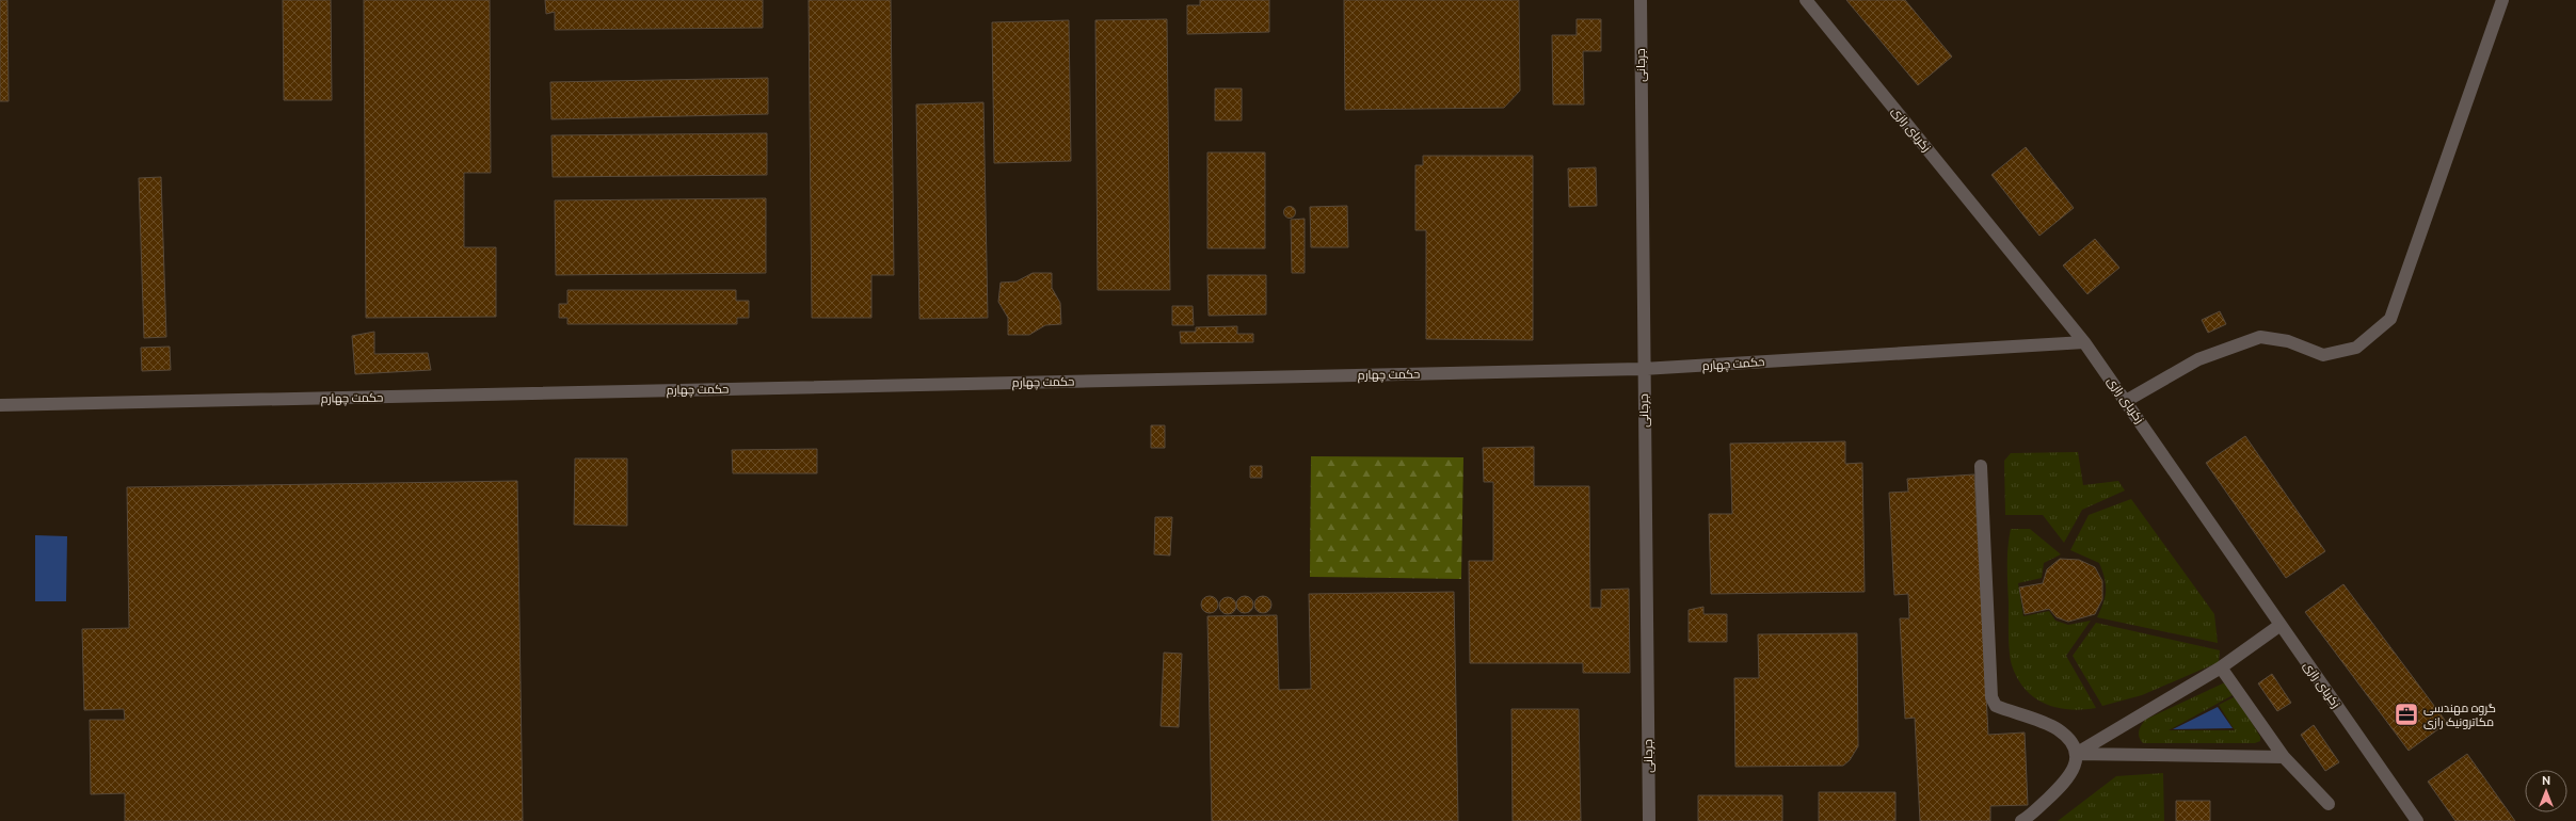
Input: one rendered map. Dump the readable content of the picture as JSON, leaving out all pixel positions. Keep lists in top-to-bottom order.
{
  "streets": {
    "street": ["جرجانی", "زکریای رازی", "حکمت چهارم"]
  },
  "crossings": [
    ["جرجانی", "حکمت چهارم"],
    ["زکریای رازی", "حکمت چهارم"]
  ],
  "places": {
    "office": ["گروه مهندسی مکاترونیک رازی"]
  },
  "north": "top"
}
